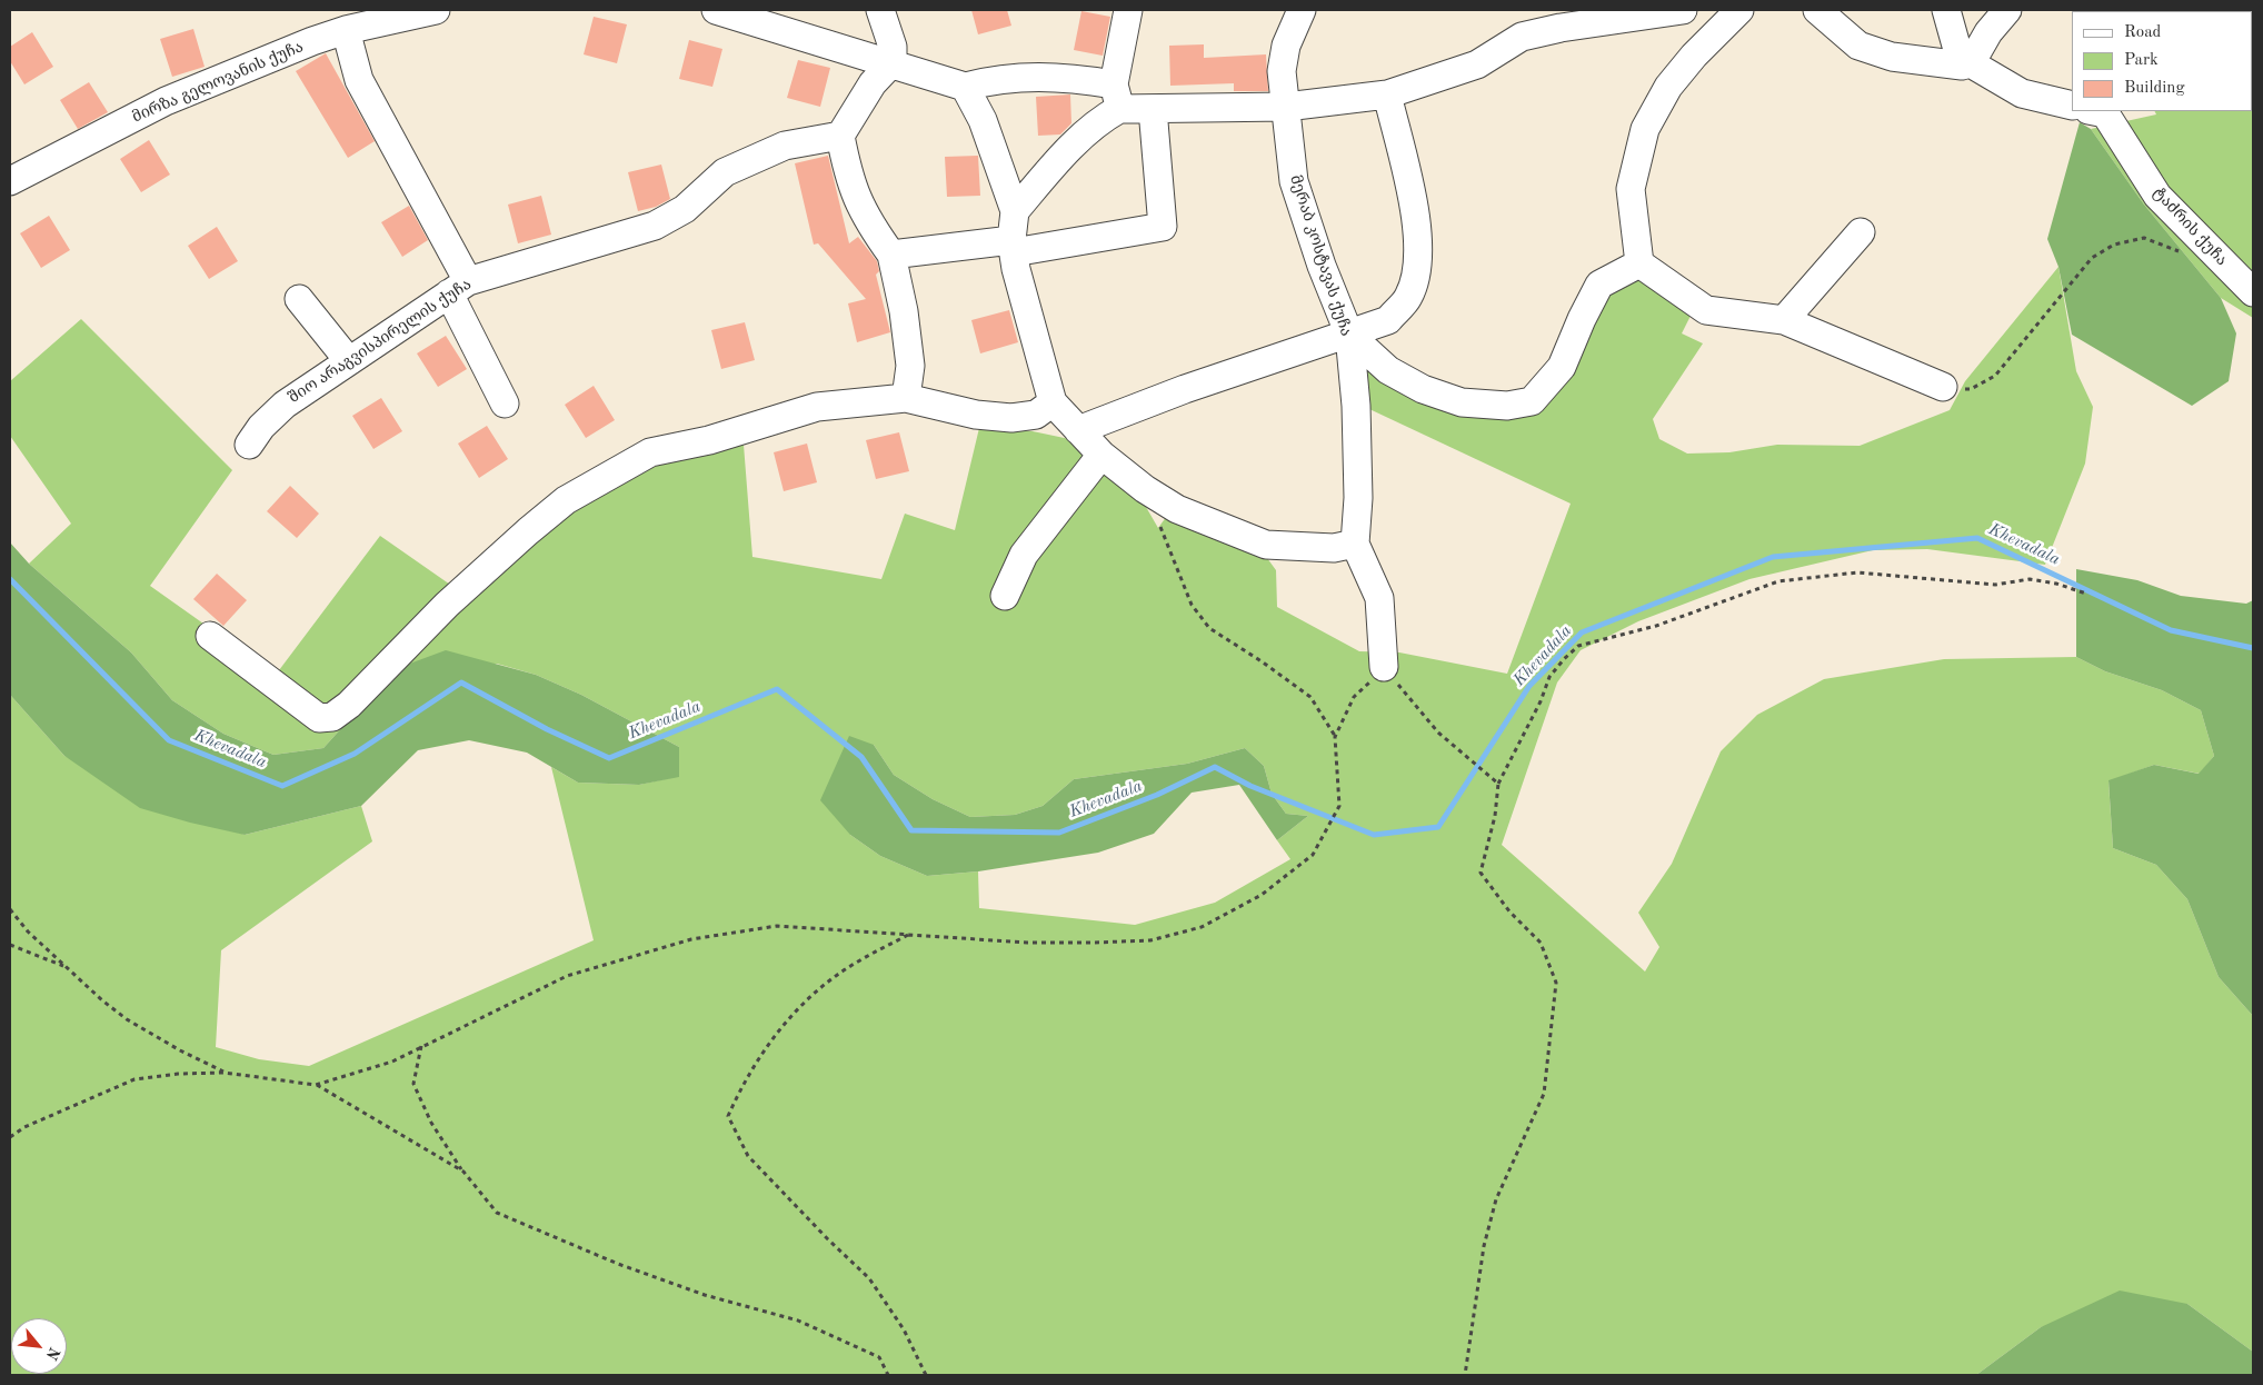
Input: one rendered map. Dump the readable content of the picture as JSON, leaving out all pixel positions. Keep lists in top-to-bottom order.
{
  "streets": {
    "street": [
      "მირზა გელოვანის ქუჩა",
      "ტაძრის ქუჩა",
      "მერაბ კოსტავას ქუჩა",
      "შიო არაგვისპირელის ქუჩა"
    ]
  },
  "water": ["Khevadala"],
  "legend": ["Road", "Park", "Building"],
  "north": "bottom right"
}
